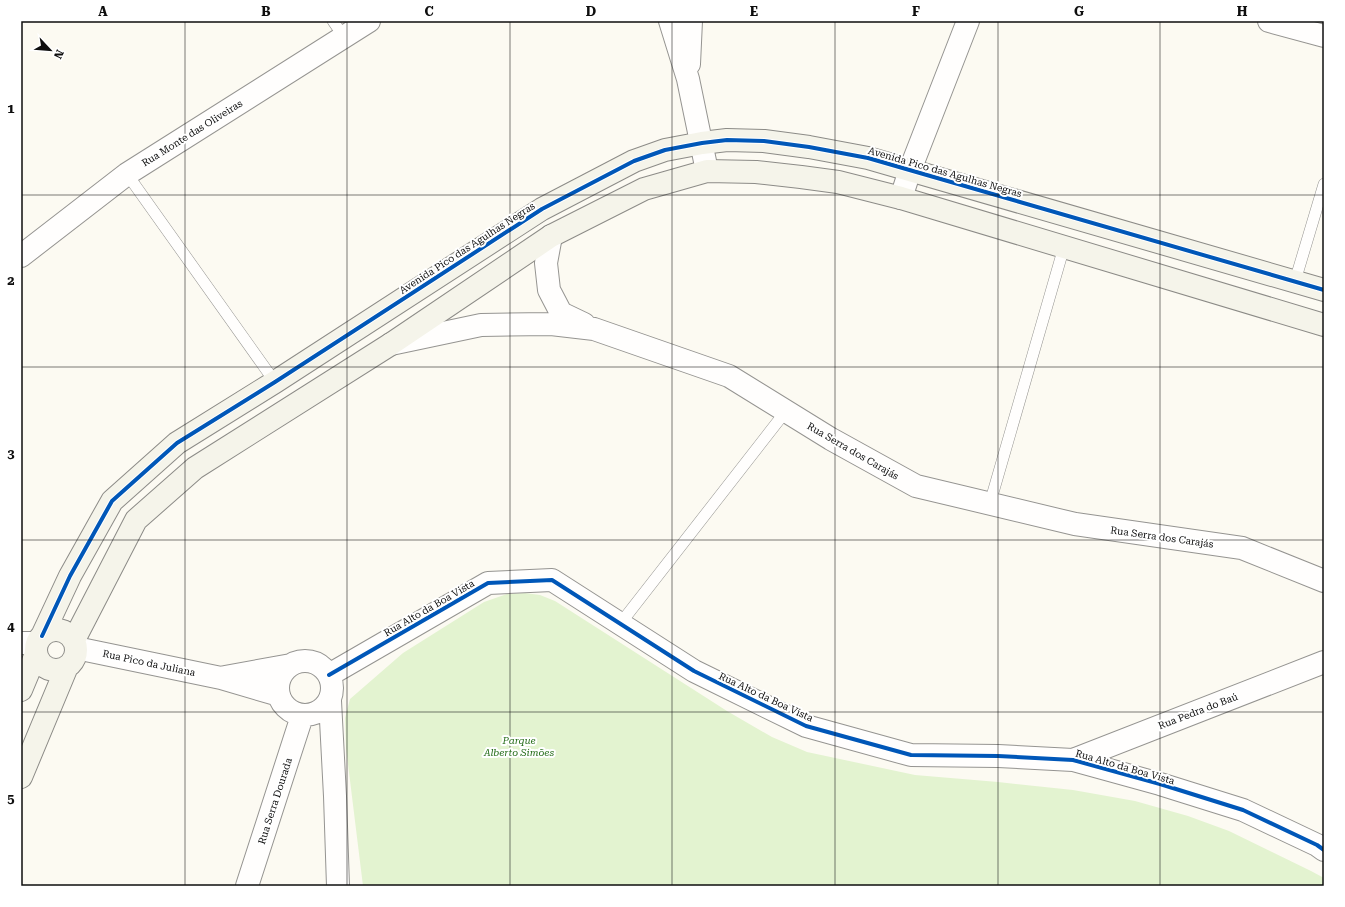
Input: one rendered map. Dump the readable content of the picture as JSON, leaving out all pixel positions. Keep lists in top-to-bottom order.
{
  "streets": {
    "street": [
      "Rua Monte das Oliveiras",
      "Avenida Pico das Agulhas Negras",
      "Rua Serra dos Carajás",
      "Rua Alto da Boa Vista",
      "Rua Pico da Juliana",
      "Rua Pedra do Baú",
      "Rua Serra Dourada"
    ]
  },
  "crossings": [
    ["Avenida Pico das Agulhas Negras", "Rua Pico da Juliana"],
    ["Rua Alto da Boa Vista", "Rua Pico da Juliana"],
    ["Rua Alto da Boa Vista", "Rua Pedra do Baú"],
    ["Rua Alto da Boa Vista", "Rua Serra Dourada"],
    ["Rua Pico da Juliana", "Rua Serra Dourada"]
  ],
  "parks": ["Parque Alberto Simões"],
  "north": "bottom right",
  "grid": {
    "columns": [
      "A",
      "B",
      "C",
      "D",
      "E",
      "F",
      "G",
      "H"
    ],
    "rows": [
      "1",
      "2",
      "3",
      "4",
      "5"
    ]
  }
}
